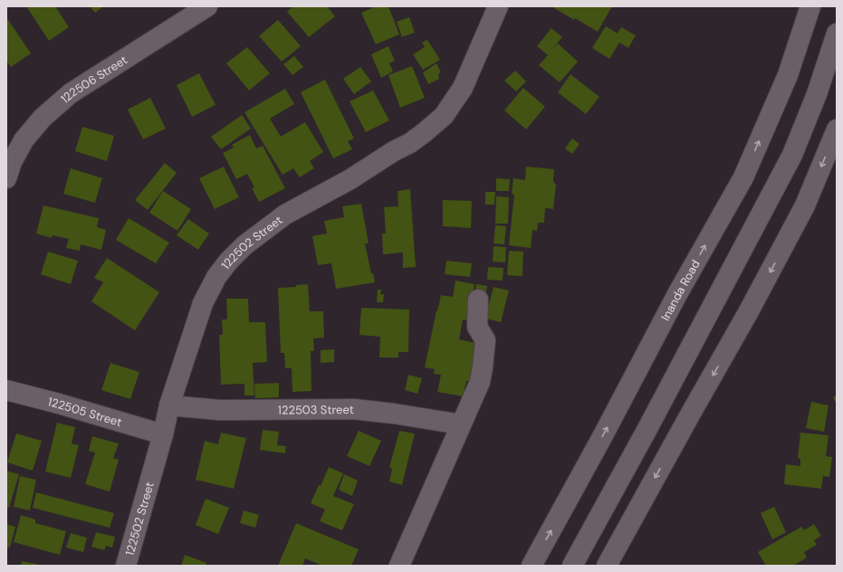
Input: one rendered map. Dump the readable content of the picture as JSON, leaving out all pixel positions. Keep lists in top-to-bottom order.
{
  "streets": {
    "street": [
      "122506 Street",
      "122502 Street",
      "Inanda Road",
      "122503 Street",
      "122505 Street"
    ]
  },
  "crossings": [
    ["122502 Street", "122503 Street"],
    ["122502 Street", "122505 Street"]
  ]
}
